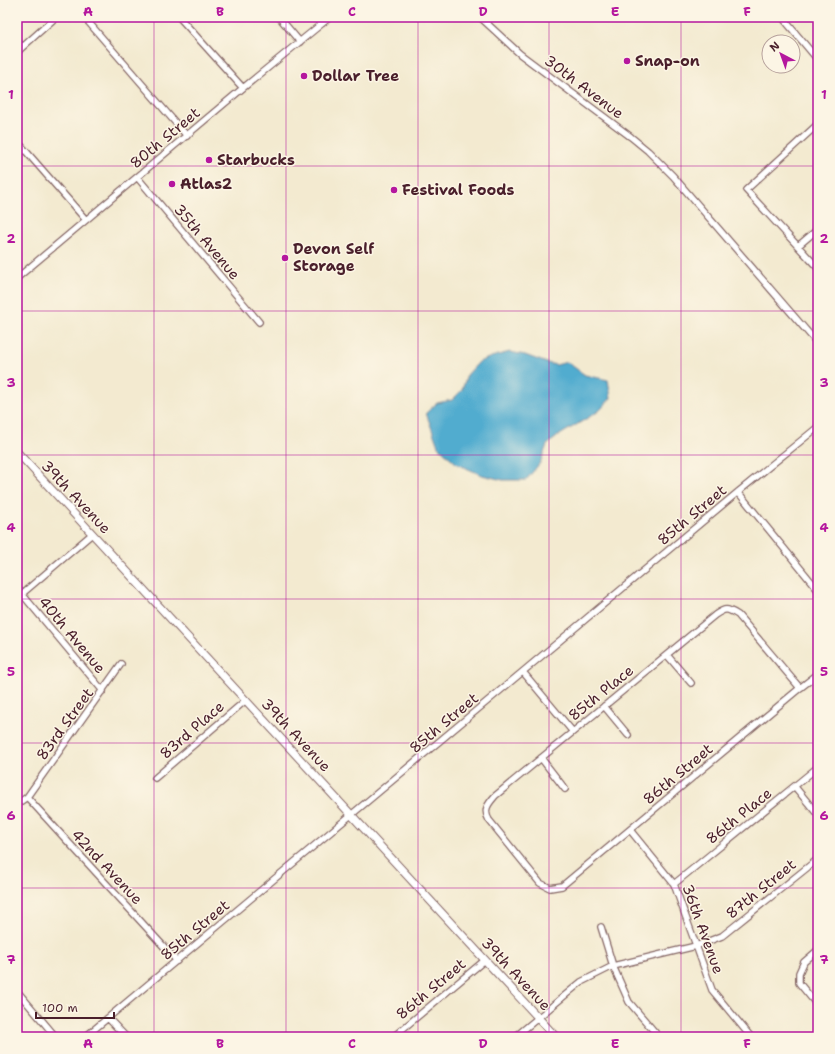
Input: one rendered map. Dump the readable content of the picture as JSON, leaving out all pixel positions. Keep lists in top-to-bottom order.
{
  "streets": {
    "main road": ["39th Avenue"],
    "street": [
      "30th Avenue",
      "80th Street",
      "35th Avenue",
      "85th Street",
      "40th Avenue",
      "85th Place",
      "83rd Street",
      "83rd Place",
      "86th Street",
      "86th Place",
      "42nd Avenue",
      "87th Street",
      "36th Avenue"
    ]
  },
  "crossings": [
    ["80th Street", "35th Avenue"],
    ["39th Avenue", "85th Street"],
    ["39th Avenue", "83rd Place"],
    ["39th Avenue", "86th Street"],
    ["39th Avenue", "87th Street"],
    ["85th Street", "42nd Avenue"],
    ["40th Avenue", "83rd Street"],
    ["85th Place", "86th Street"],
    ["83rd Street", "42nd Avenue"],
    ["86th Street", "36th Avenue"],
    ["86th Place", "36th Avenue"],
    ["87th Street", "36th Avenue"]
  ],
  "places": [
    "Snap-on",
    "Dollar Tree",
    "Starbucks",
    "Atlas2",
    "Festival Foods",
    "Devon Self Storage"
  ],
  "scale_bar": "100 m",
  "north": "top left",
  "grid": {
    "columns": [
      "A",
      "B",
      "C",
      "D",
      "E",
      "F"
    ],
    "rows": [
      "1",
      "2",
      "3",
      "4",
      "5",
      "6",
      "7"
    ]
  }
}
